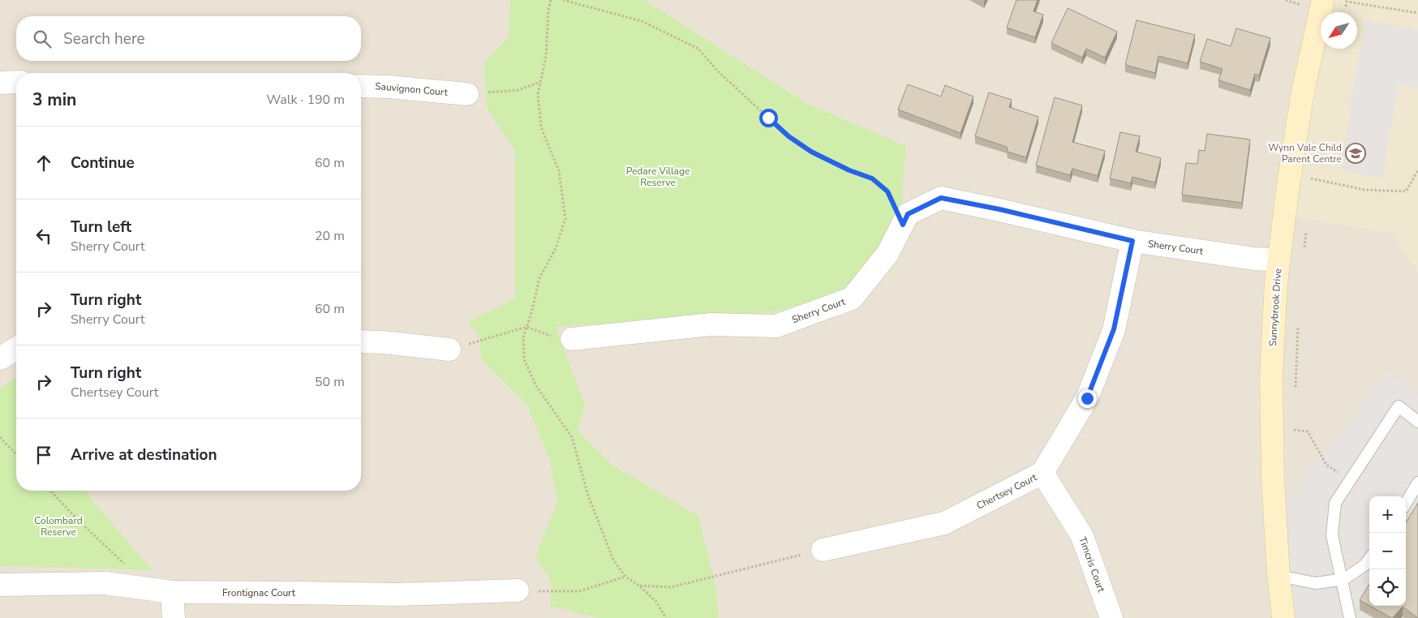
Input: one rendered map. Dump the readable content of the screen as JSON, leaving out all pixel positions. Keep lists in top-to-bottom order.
{
  "streets": {
    "street": [
      "Sauvignon Court",
      "Sherry Court",
      "Sunnybrook Drive",
      "Chertsey Court",
      "Timcris Court",
      "Frontignac Court"
    ]
  },
  "crossings": [
    ["Sherry Court", "Sunnybrook Drive"],
    ["Sherry Court", "Chertsey Court"],
    ["Chertsey Court", "Timcris Court"]
  ],
  "parks": ["Pedare Village Reserve", "Colombard Reserve"],
  "places": {
    "school or university": ["Wynn Vale Child Parent Centre"]
  },
  "north": "bottom left",
  "page": {
    "search": "Search here",
    "heading": ["3 min", "Walk · 190 m"],
    "list": [
      ["Continue", "60 m"],
      ["Turn left", "Sherry Court", "20 m"],
      ["Turn right", "Sherry Court", "60 m"],
      ["Turn right", "Chertsey Court", "50 m"],
      "Arrive at destination"
    ],
    "map_buttons": ["+", "−"]
  }
}
